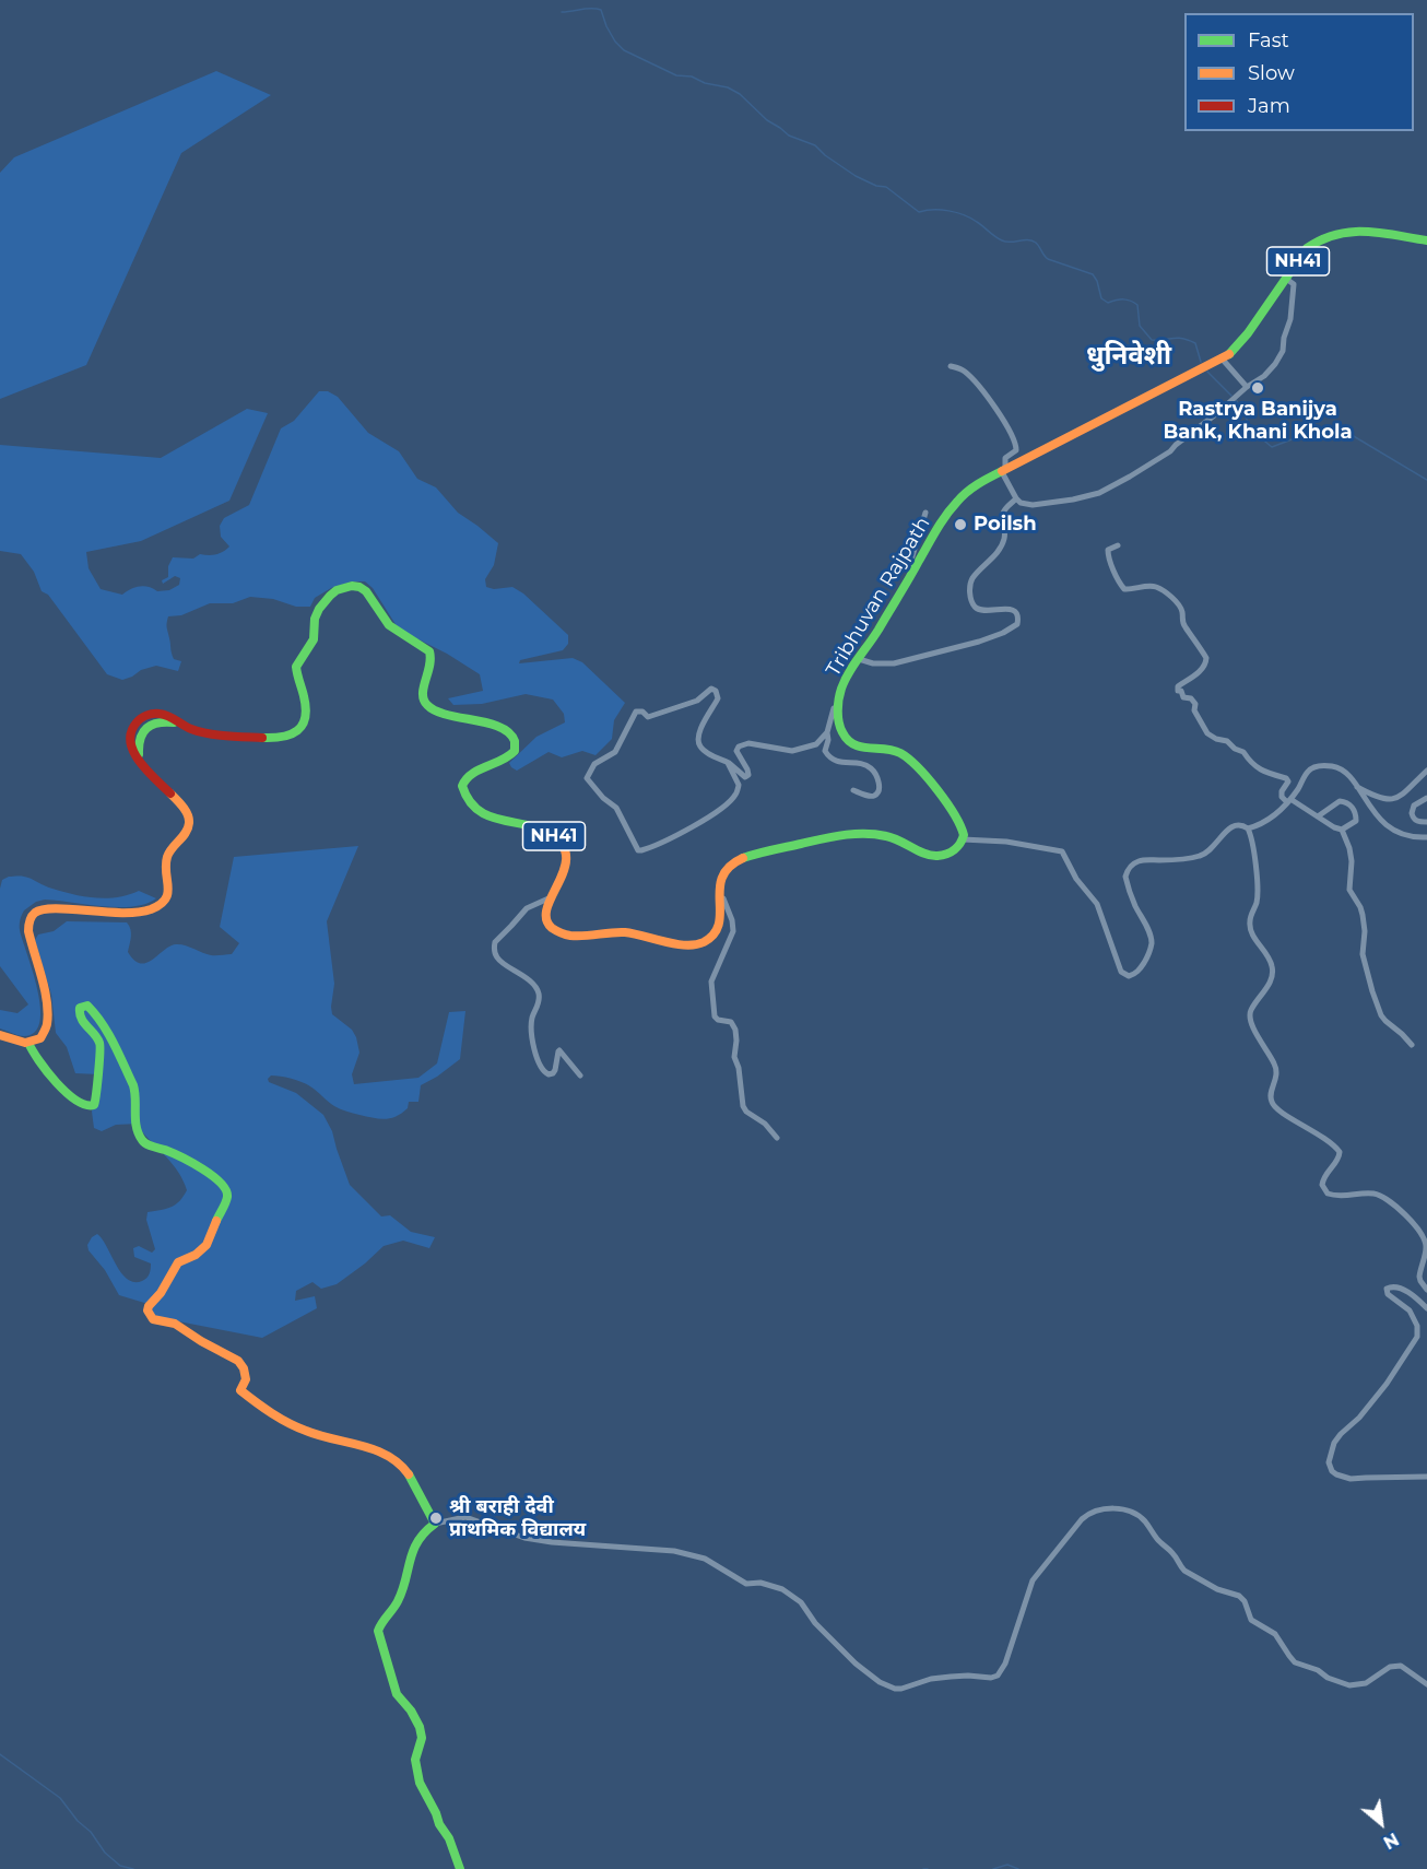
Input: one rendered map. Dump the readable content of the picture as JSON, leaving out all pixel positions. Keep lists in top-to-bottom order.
{
  "streets": {
    "main road": ["NH41", "Tribhuvan Rajpath"]
  },
  "districts": ["धुनिवेशी"],
  "places": ["Rastrya Banijya Bank, Khani Khola", "Poilsh", "श्री बराही देवी प्राथमिक विद्यालय"],
  "legend": ["Fast", "Slow", "Jam"],
  "north": "bottom right"
}
